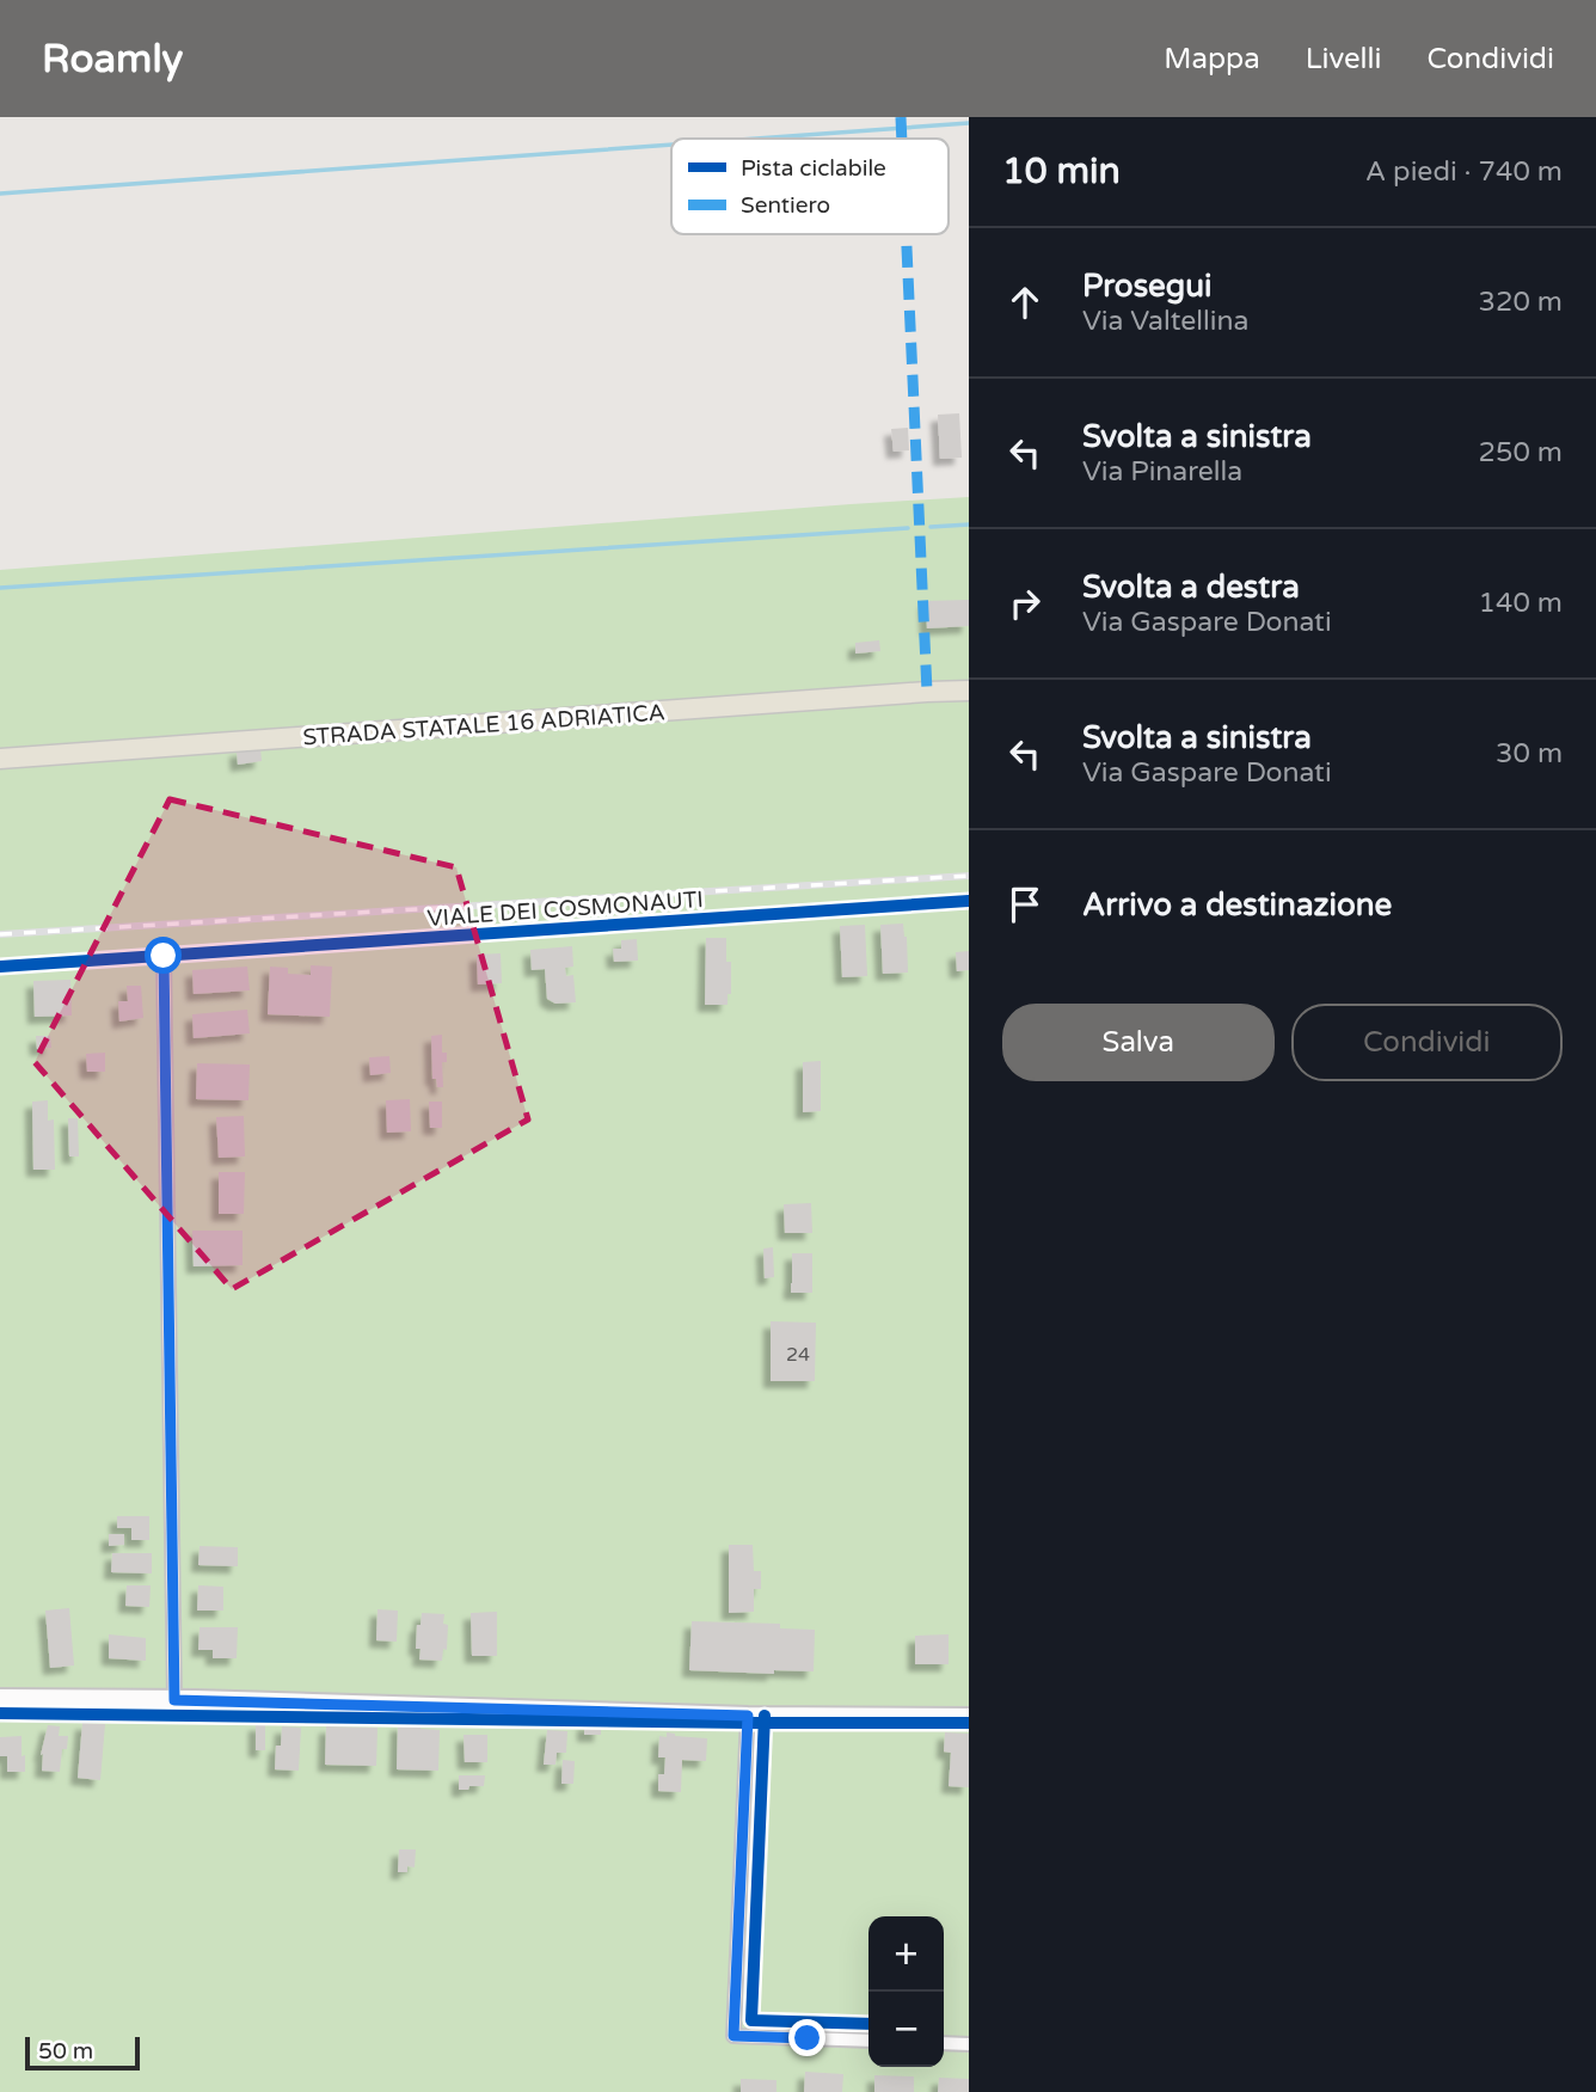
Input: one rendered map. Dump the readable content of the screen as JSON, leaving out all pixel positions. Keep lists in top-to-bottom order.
{
  "streets": {
    "main road": ["STRADA STATALE 16 ADRIATICA"],
    "street": ["VIALE DEI COSMONAUTI"]
  },
  "house_numbers": ["24"],
  "legend": ["Pista ciclabile", "Sentiero"],
  "scale_bar": "50 m",
  "page": {
    "header": "Roamly",
    "nav": ["Mappa", "Livelli", "Condividi"],
    "heading": ["10 min", "A piedi · 740 m"],
    "list": [
      ["Prosegui", "Via Valtellina", "320 m"],
      ["Svolta a sinistra", "Via Pinarella", "250 m"],
      ["Svolta a destra", "Via Gaspare Donati", "140 m"],
      ["Svolta a sinistra", "Via Gaspare Donati", "30 m"],
      "Arrivo a destinazione"
    ],
    "buttons": ["Salva", "Condividi"],
    "map_buttons": ["+", "−"],
    "scale": "50 m"
  }
}
